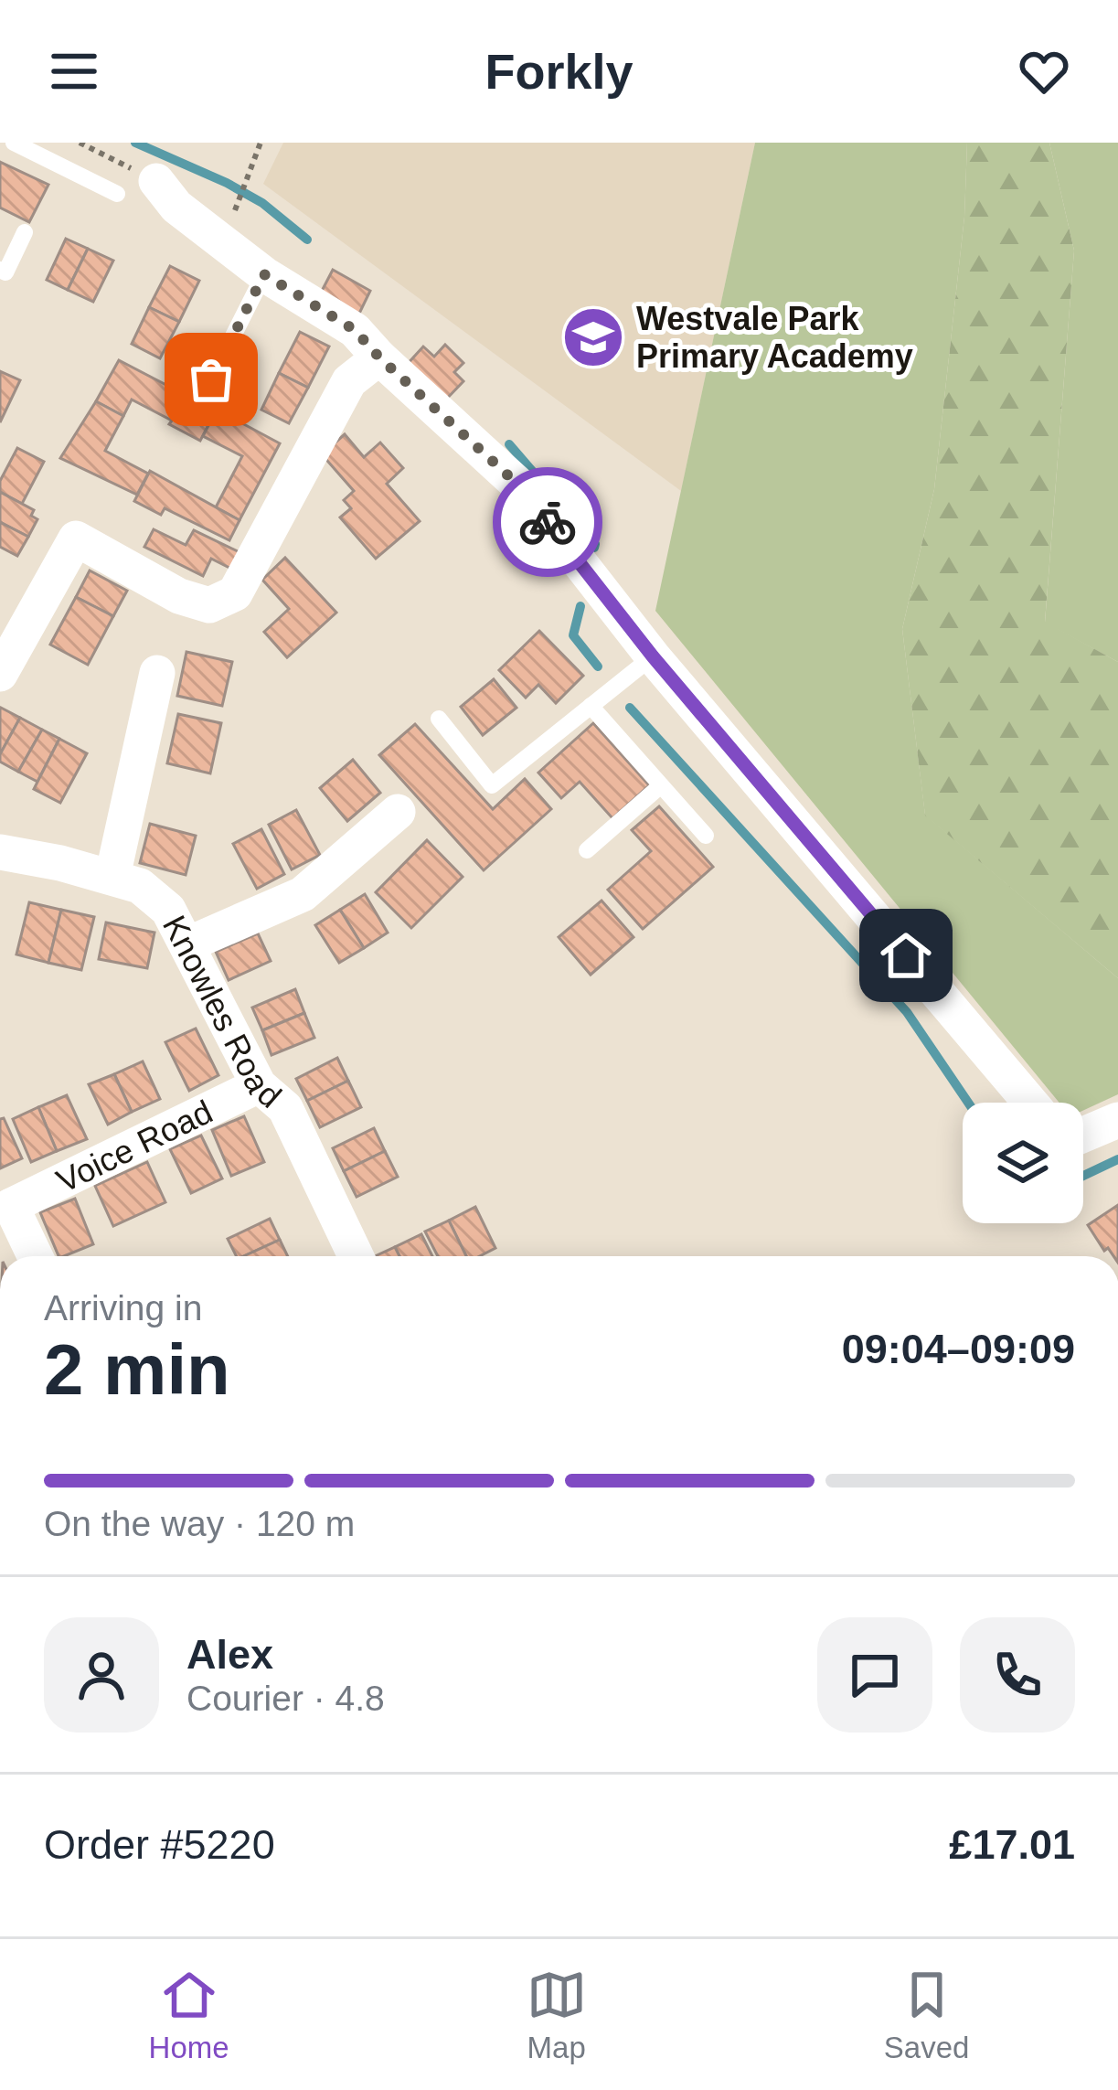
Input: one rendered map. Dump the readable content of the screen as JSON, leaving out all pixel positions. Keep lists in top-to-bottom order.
{
  "streets": {
    "street": ["Knowles Road", "Voice Road"]
  },
  "crossings": [
    ["Knowles Road", "Voice Road"]
  ],
  "places": {
    "school or university": ["Westvale Park Primary Academy"]
  },
  "page": {
    "header": "Forkly",
    "heading": ["2 min", "Arriving in", "09:04–09:09"],
    "panel": [
      "Alex",
      "Courier · 4.8",
      "Order #5220",
      "£17.01"
    ],
    "bar": "On the way · 120 m",
    "tabs": ["Home", "Map", "Saved"]
  }
}
